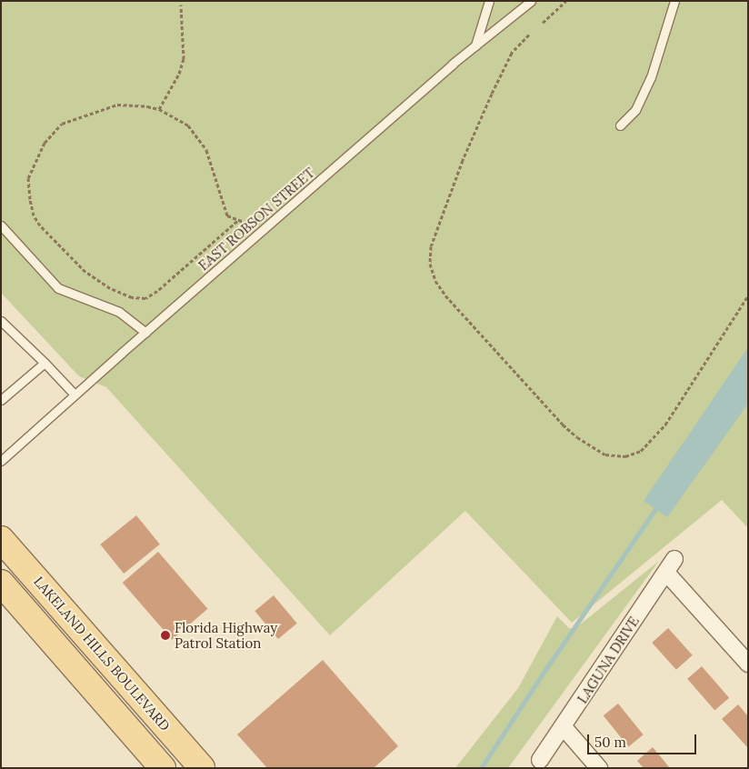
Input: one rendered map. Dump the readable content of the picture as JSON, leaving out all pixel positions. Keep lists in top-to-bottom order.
{
  "streets": {
    "main road": ["LAKELAND HILLS BOULEVARD"],
    "street": ["LAGUNA DRIVE"],
    "lane": ["EAST ROBSON STREET"]
  },
  "places": ["Florida Highway Patrol Station"],
  "scale_bar": "50 m"
}
